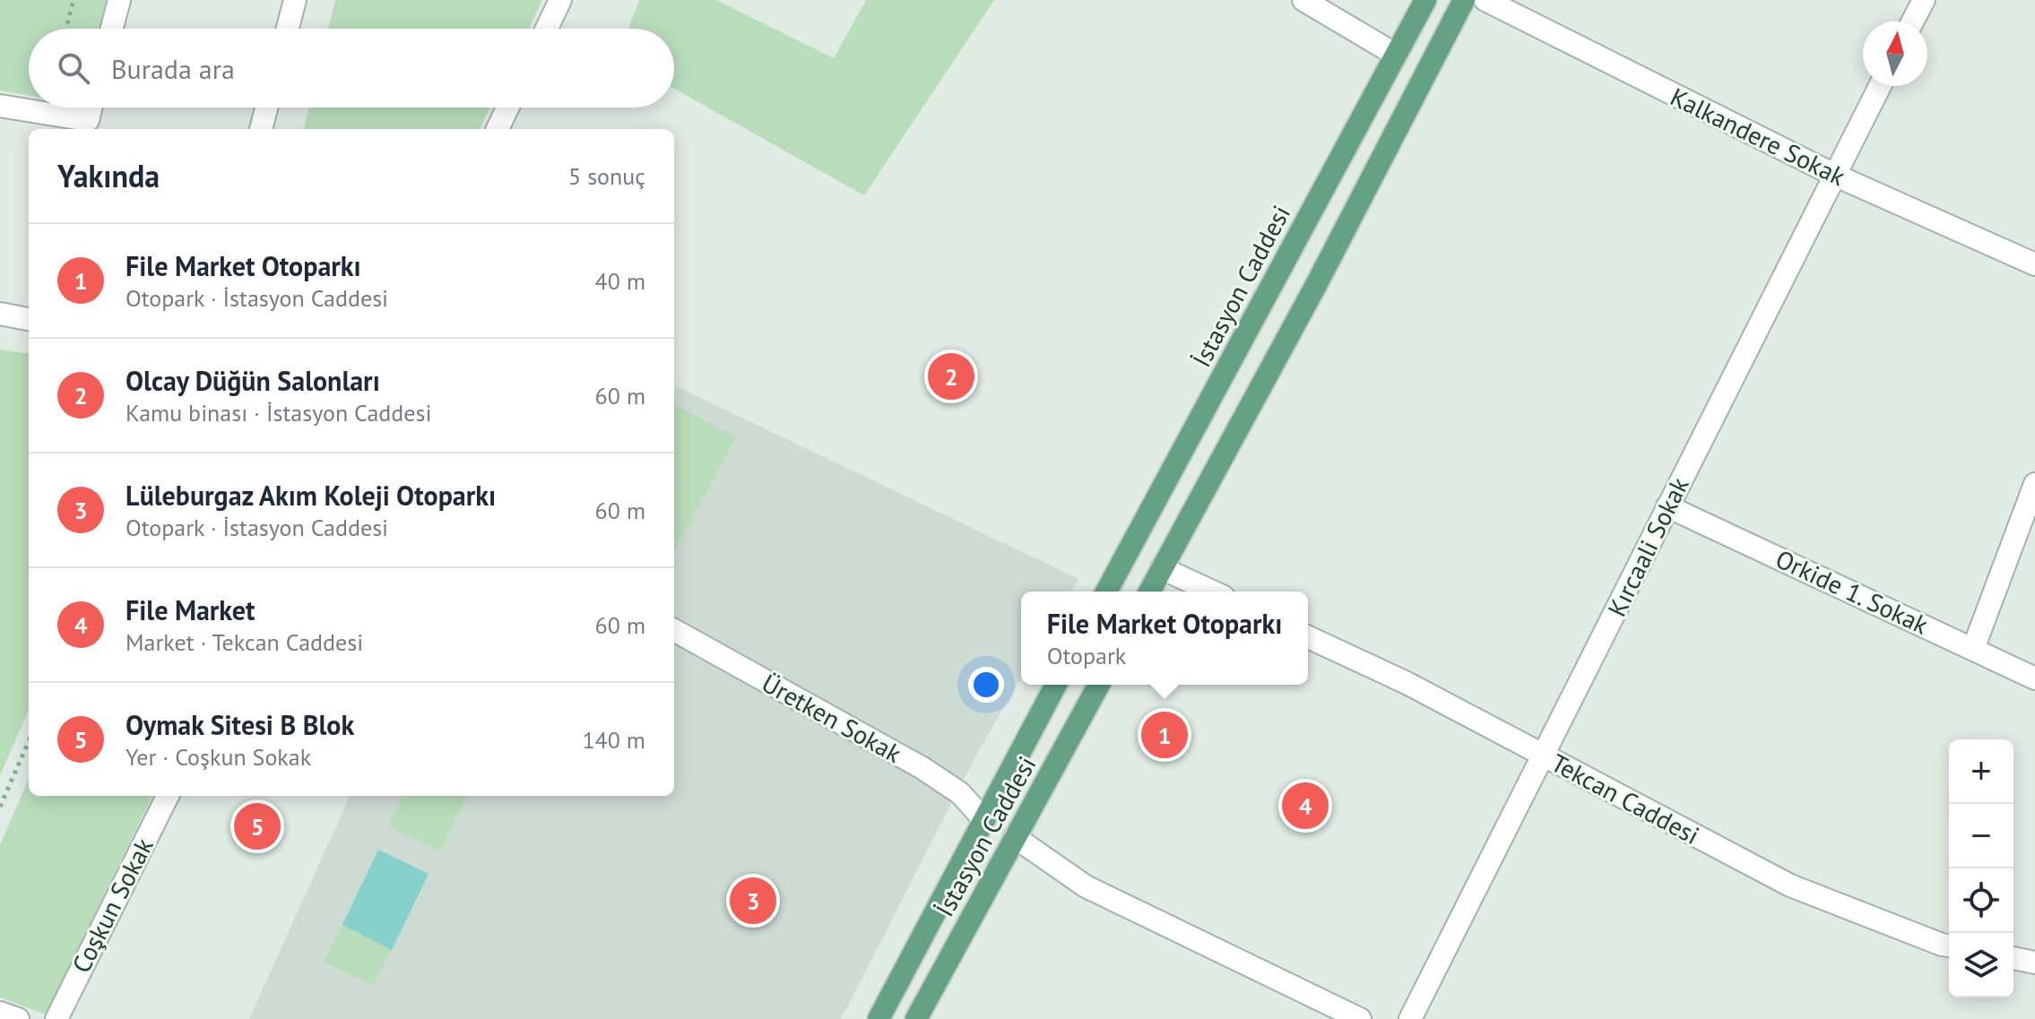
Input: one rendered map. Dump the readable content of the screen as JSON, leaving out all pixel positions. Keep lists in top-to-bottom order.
{
  "streets": {
    "main road": ["İstasyon Caddesi"],
    "street": [
      "Kalkandere Sokak",
      "Kırcaali Sokak",
      "Orkide 1. Sokak",
      "Üretken Sokak",
      "Tekcan Caddesi",
      "Coşkun Sokak"
    ]
  },
  "crossings": [
    ["Kalkandere Sokak", "Kırcaali Sokak"],
    ["İstasyon Caddesi", "Üretken Sokak"],
    ["Kırcaali Sokak", "Orkide 1. Sokak"],
    ["Kırcaali Sokak", "Tekcan Caddesi"]
  ],
  "north": "top",
  "page": {
    "search": "Burada ara",
    "heading": ["Yakında", "5 sonuç"],
    "list": [
      {
        "mark": "1",
        "name": "File Market Otoparkı",
        "note": "Otopark · İstasyon Caddesi",
        "value": "40 m"
      },
      {
        "mark": "2",
        "name": "Olcay Düğün Salonları",
        "note": "Kamu binası · İstasyon Caddesi",
        "value": "60 m"
      },
      {
        "mark": "3",
        "name": "Lüleburgaz Akım Koleji Otoparkı",
        "note": "Otopark · İstasyon Caddesi",
        "value": "60 m"
      },
      {
        "mark": "4",
        "name": "File Market",
        "note": "Market · Tekcan Caddesi",
        "value": "60 m"
      },
      {
        "mark": "5",
        "name": "Oymak Sitesi B Blok",
        "note": "Yer · Coşkun Sokak",
        "value": "140 m"
      }
    ],
    "pins": [
      "2",
      "1",
      "4",
      "5",
      "3"
    ],
    "popup": ["File Market Otoparkı", "Otopark"],
    "map_buttons": ["+", "−"]
  }
}
